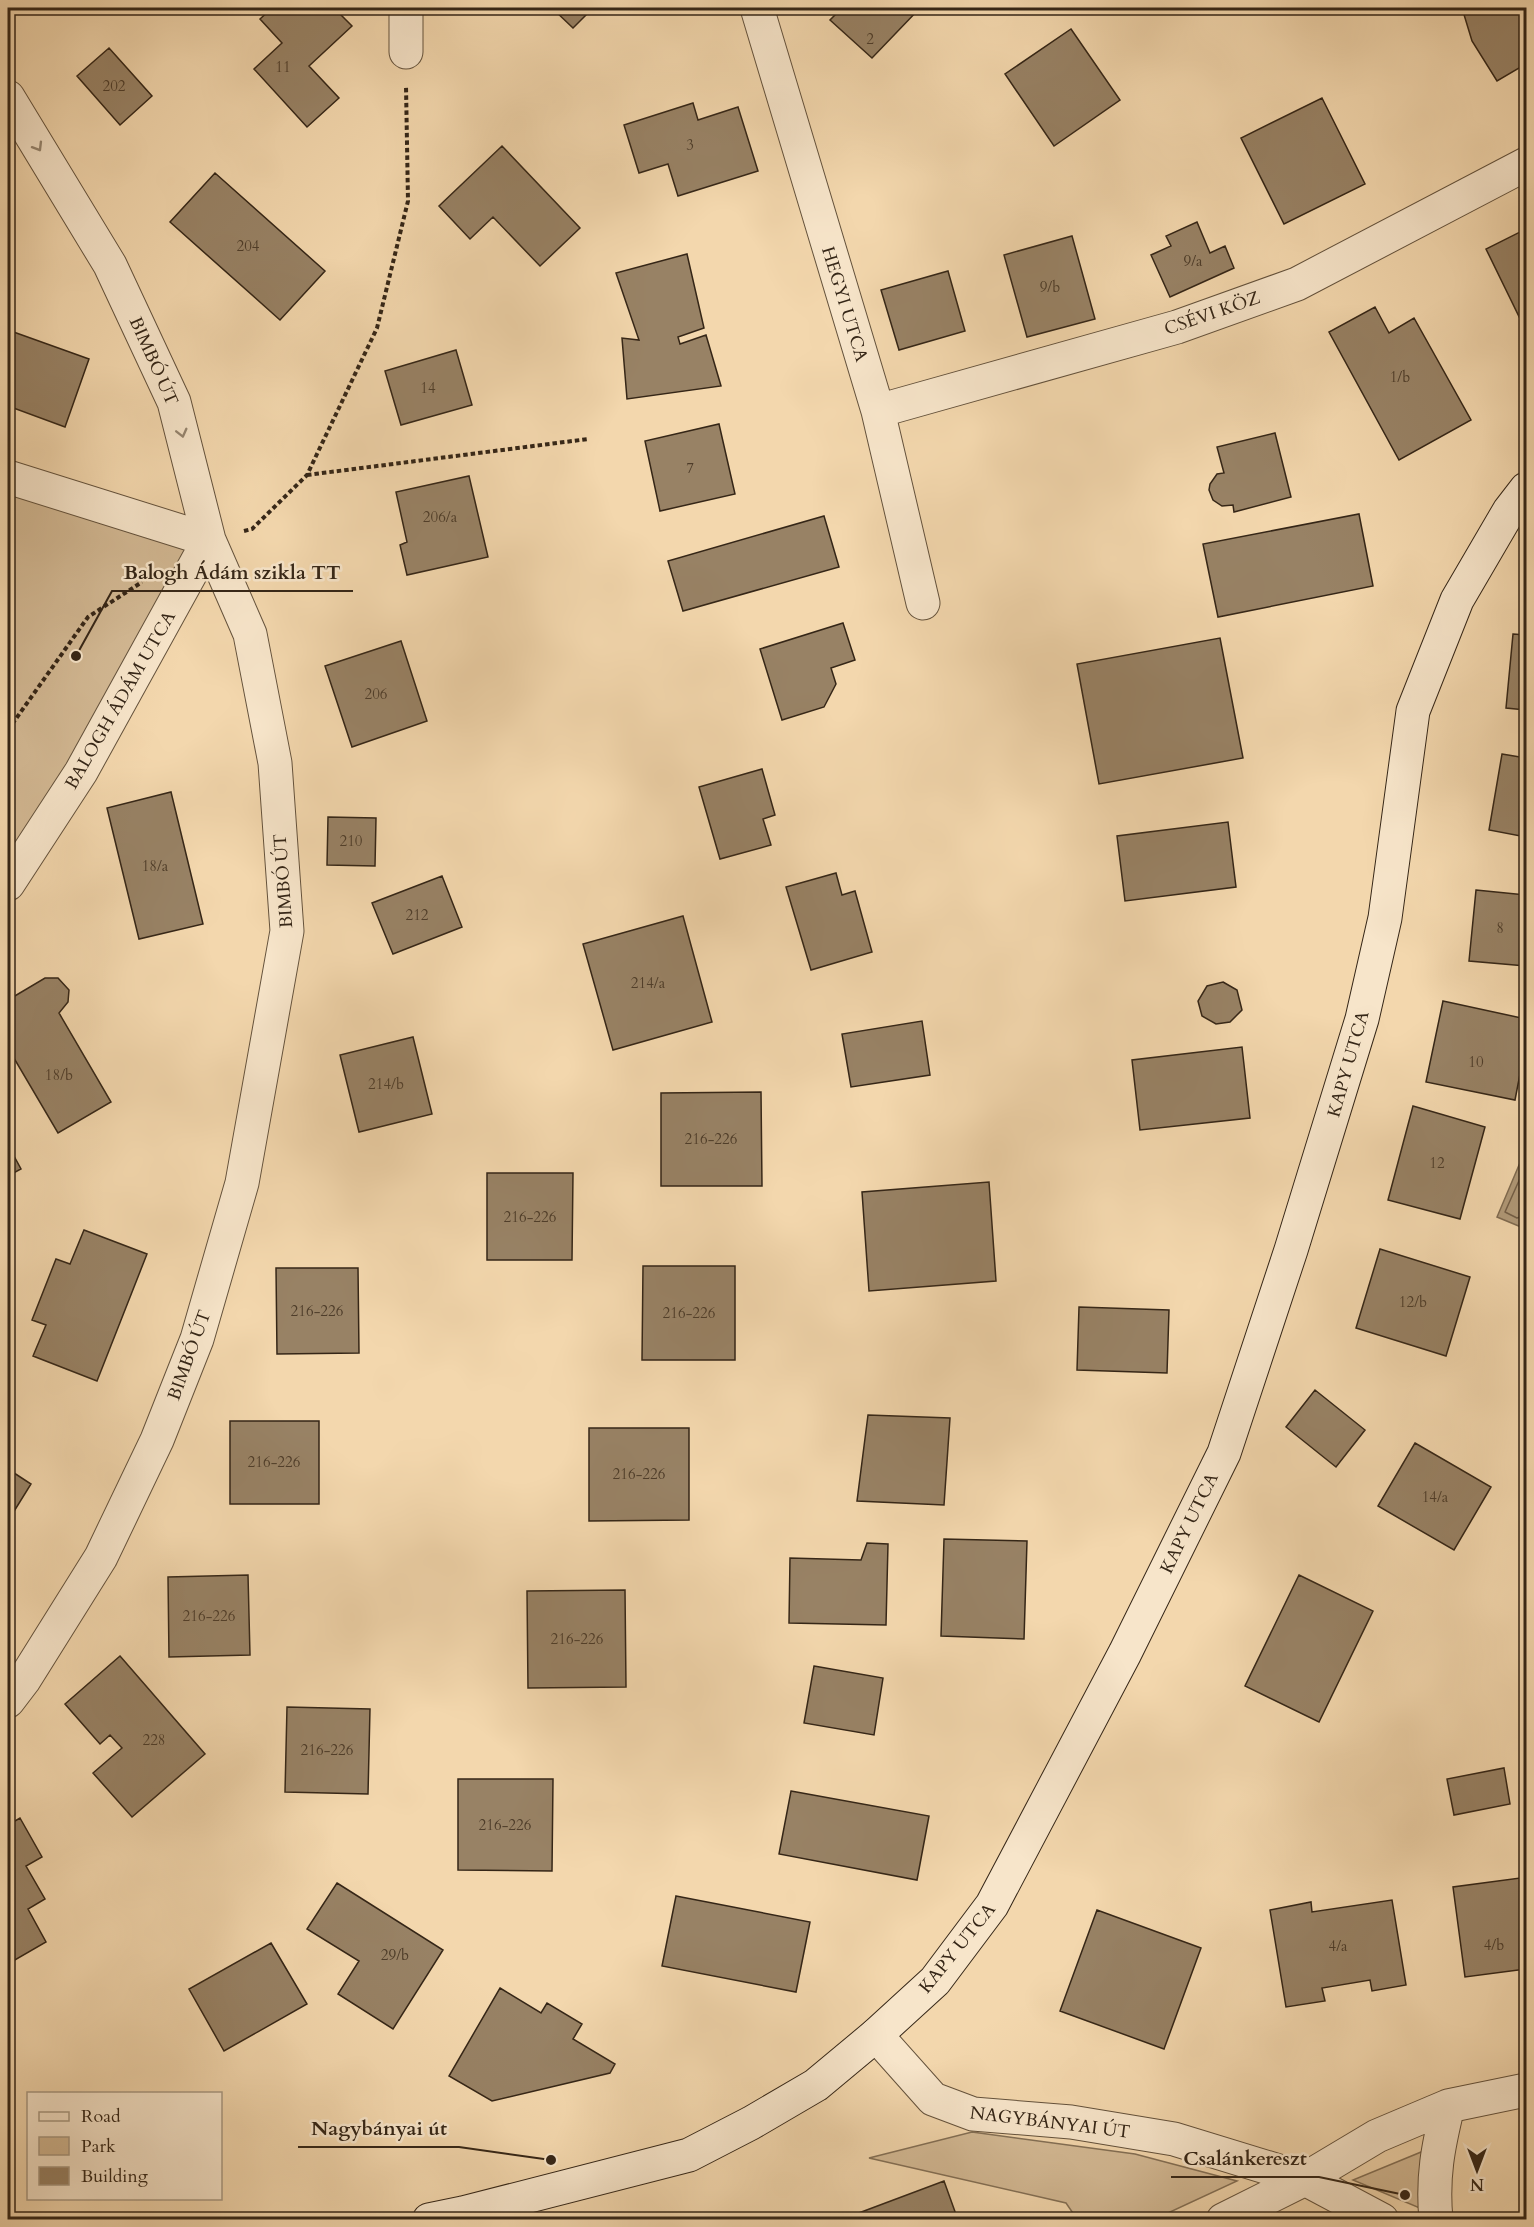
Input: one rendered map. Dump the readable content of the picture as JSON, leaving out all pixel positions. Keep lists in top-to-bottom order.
{
  "streets": {
    "street": [
      "HEGYI UTCA",
      "CSÉVI KÖZ",
      "BIMBÓ ÚT",
      "BALOGH ÁDÁM UTCA",
      "KAPY UTCA",
      "NAGYBÁNYAI ÚT"
    ]
  },
  "crossings": [
    ["HEGYI UTCA", "CSÉVI KÖZ"],
    ["BIMBÓ ÚT", "BALOGH ÁDÁM UTCA"],
    ["KAPY UTCA", "NAGYBÁNYAI ÚT"]
  ],
  "places": ["Balogh Ádám szikla TT", "Nagybányai út", "Csalánkereszt"],
  "house_numbers": [
    "2",
    "11",
    "202",
    "3",
    "204",
    "9/a",
    "9/b",
    "1/b",
    "14",
    "7",
    "206/a",
    "206",
    "210",
    "18/a",
    "212",
    "8",
    "214/a",
    "10",
    "18/b",
    "214/b",
    "216-226",
    "12",
    "216-226",
    "12/b",
    "216-226",
    "216-226",
    "216-226",
    "216-226",
    "14/a",
    "216-226",
    "216-226",
    "228",
    "216-226",
    "216-226",
    "4/b",
    "4/a",
    "29/b"
  ],
  "legend": ["Road", "Park", "Building"],
  "north": "bottom"
}
